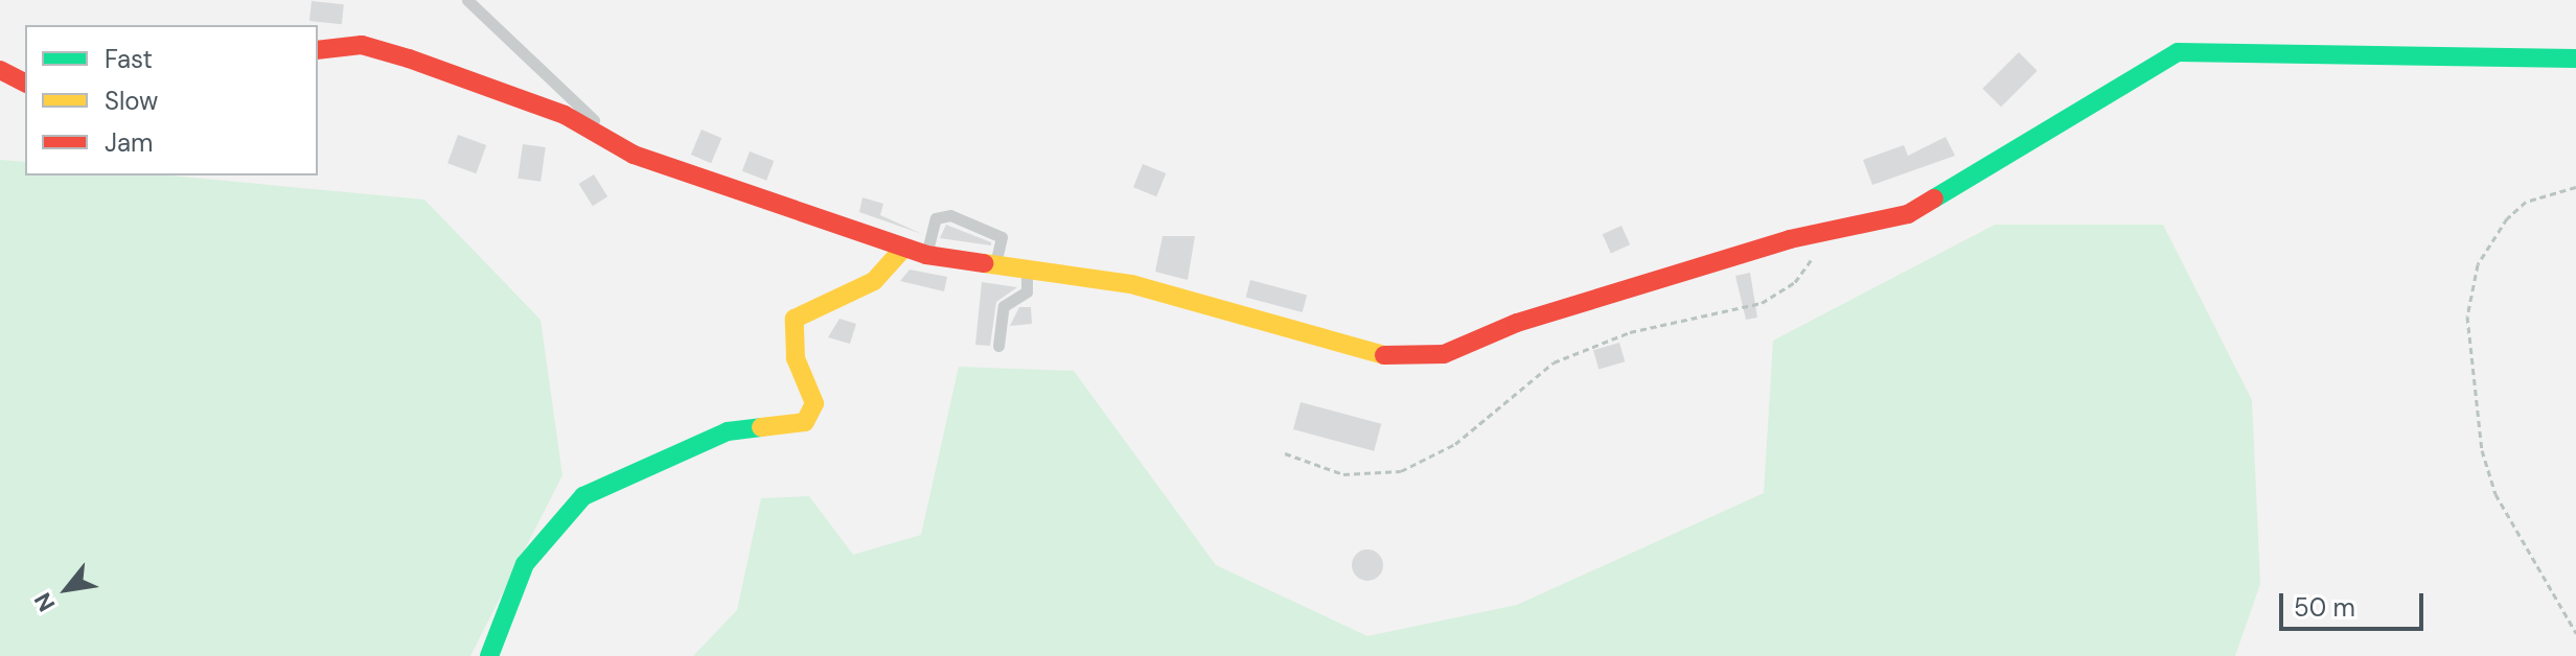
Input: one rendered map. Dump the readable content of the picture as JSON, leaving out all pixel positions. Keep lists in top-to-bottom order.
{
  "legend": ["Fast", "Slow", "Jam"],
  "scale_bar": "50 m",
  "north": "bottom left"
}
